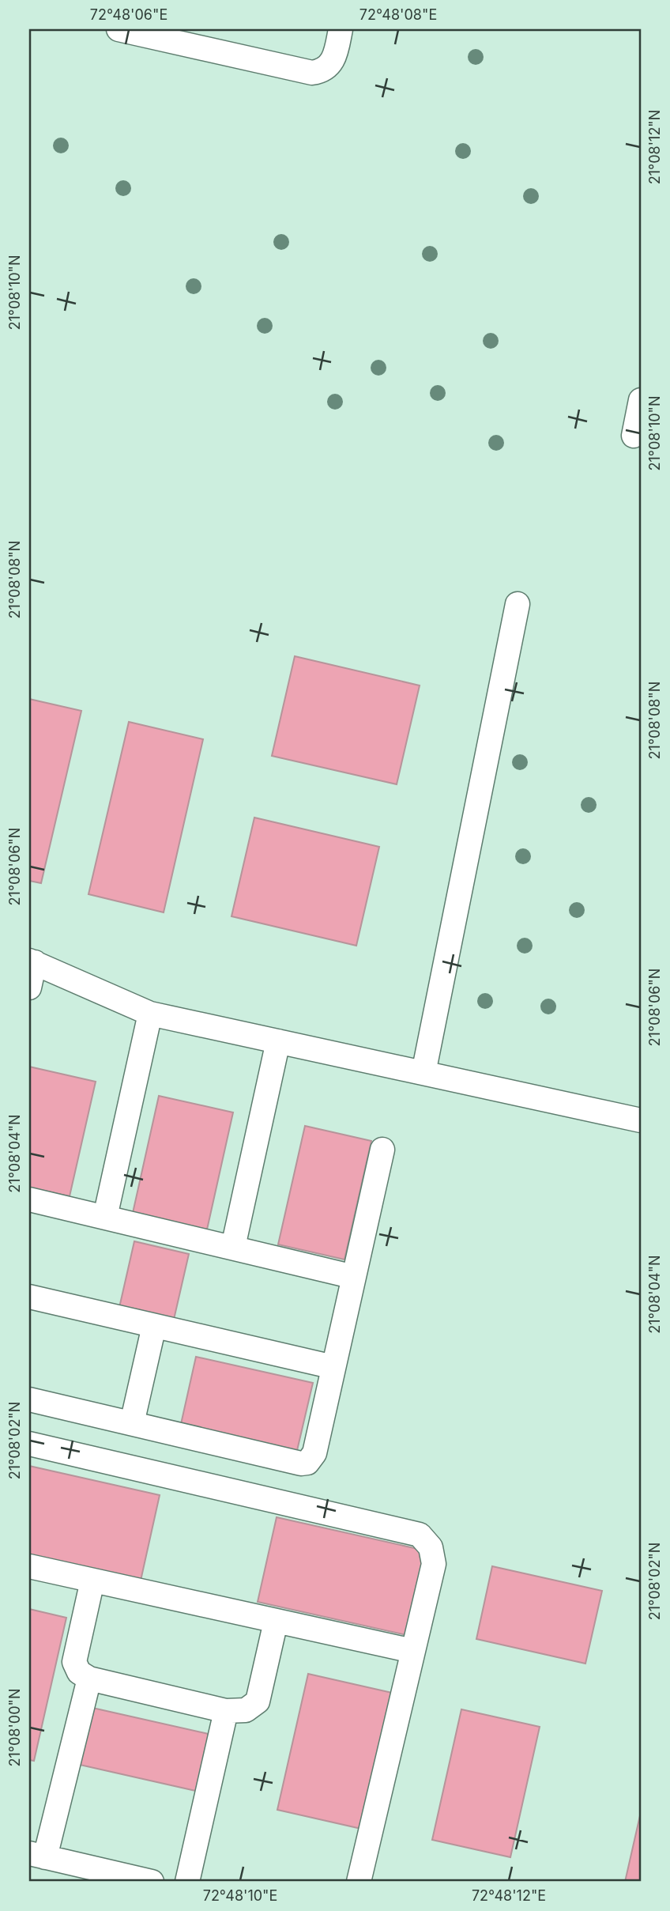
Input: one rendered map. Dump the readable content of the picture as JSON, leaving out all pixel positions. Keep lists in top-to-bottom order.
{
  "coordinates": [
    "72°48'06\"E",
    "72°48'08\"E",
    "21°08'12\"N",
    "21°08'10\"N",
    "21°08'08\"N",
    "21°08'06\"N",
    "21°08'04\"N",
    "21°08'02\"N",
    "21°08'00\"N",
    "72°48'10\"E",
    "72°48'12\"E"
  ]
}
